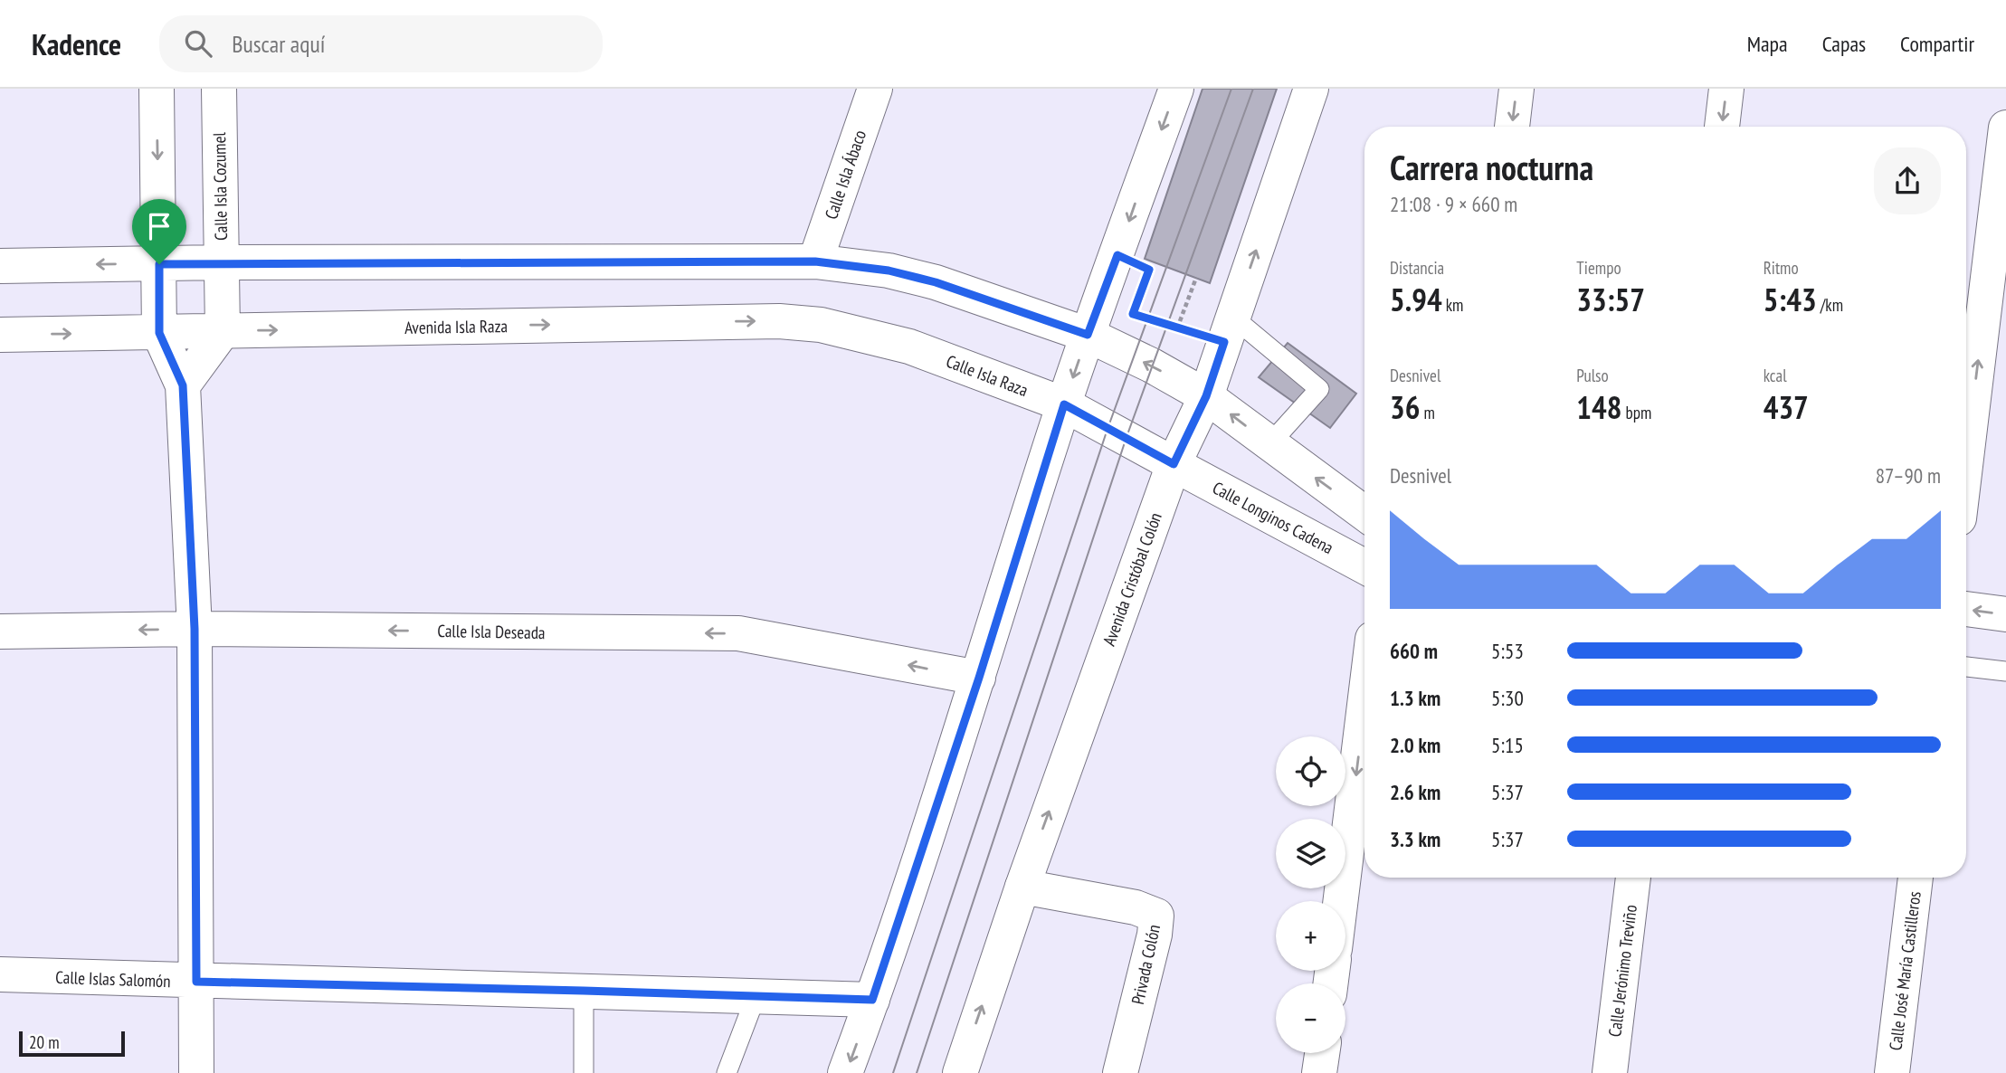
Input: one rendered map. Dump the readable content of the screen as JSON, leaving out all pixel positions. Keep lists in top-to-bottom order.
{
  "streets": {
    "street": [
      "Calle Isla Ábaco",
      "Calle Isla Cozumel",
      "Avenida Isla Raza",
      "Calle Isla Raza",
      "Calle Longinos Cadena",
      "Avenida Cristóbal Colón",
      "Calle Isla Deseada",
      "Privada Colón",
      "Calle Jerónimo Treviño",
      "Calle José María Castilleros",
      "Calle Islas Salomón"
    ]
  },
  "crossings": [
    ["Calle Isla Cozumel", "Avenida Isla Raza"],
    ["Avenida Isla Raza", "Calle Isla Raza"],
    ["Calle Isla Raza", "Calle Longinos Cadena"],
    ["Calle Isla Raza", "Avenida Cristóbal Colón"],
    ["Calle Longinos Cadena", "Avenida Cristóbal Colón"],
    ["Avenida Cristóbal Colón", "Privada Colón"]
  ],
  "one_way": ["Calle Isla Deseada"],
  "scale_bar": "20 m",
  "page": {
    "header": "Kadence",
    "search": "Buscar aquí",
    "nav": ["Mapa", "Capas", "Compartir"],
    "heading": ["Carrera nocturna", "21:08 · 9 × 660 m"],
    "stats": [
      ["Distancia", "5.94 km"],
      ["Tiempo", "33:57"],
      ["Ritmo", "5:43 /km"],
      ["Desnivel", "36 m"],
      ["Pulso", "148 bpm"],
      ["kcal", "437"]
    ],
    "chart": ["Desnivel", "87–90 m"],
    "list": [
      {
        "name": "660 m",
        "note": "5:53"
      },
      {
        "name": "1.3 km",
        "note": "5:30"
      },
      {
        "name": "2.0 km",
        "note": "5:15"
      },
      {
        "name": "2.6 km",
        "note": "5:37"
      },
      {
        "name": "3.3 km",
        "note": "5:37"
      }
    ],
    "map_buttons": ["+", "−"],
    "scale": "20 m"
  }
}
